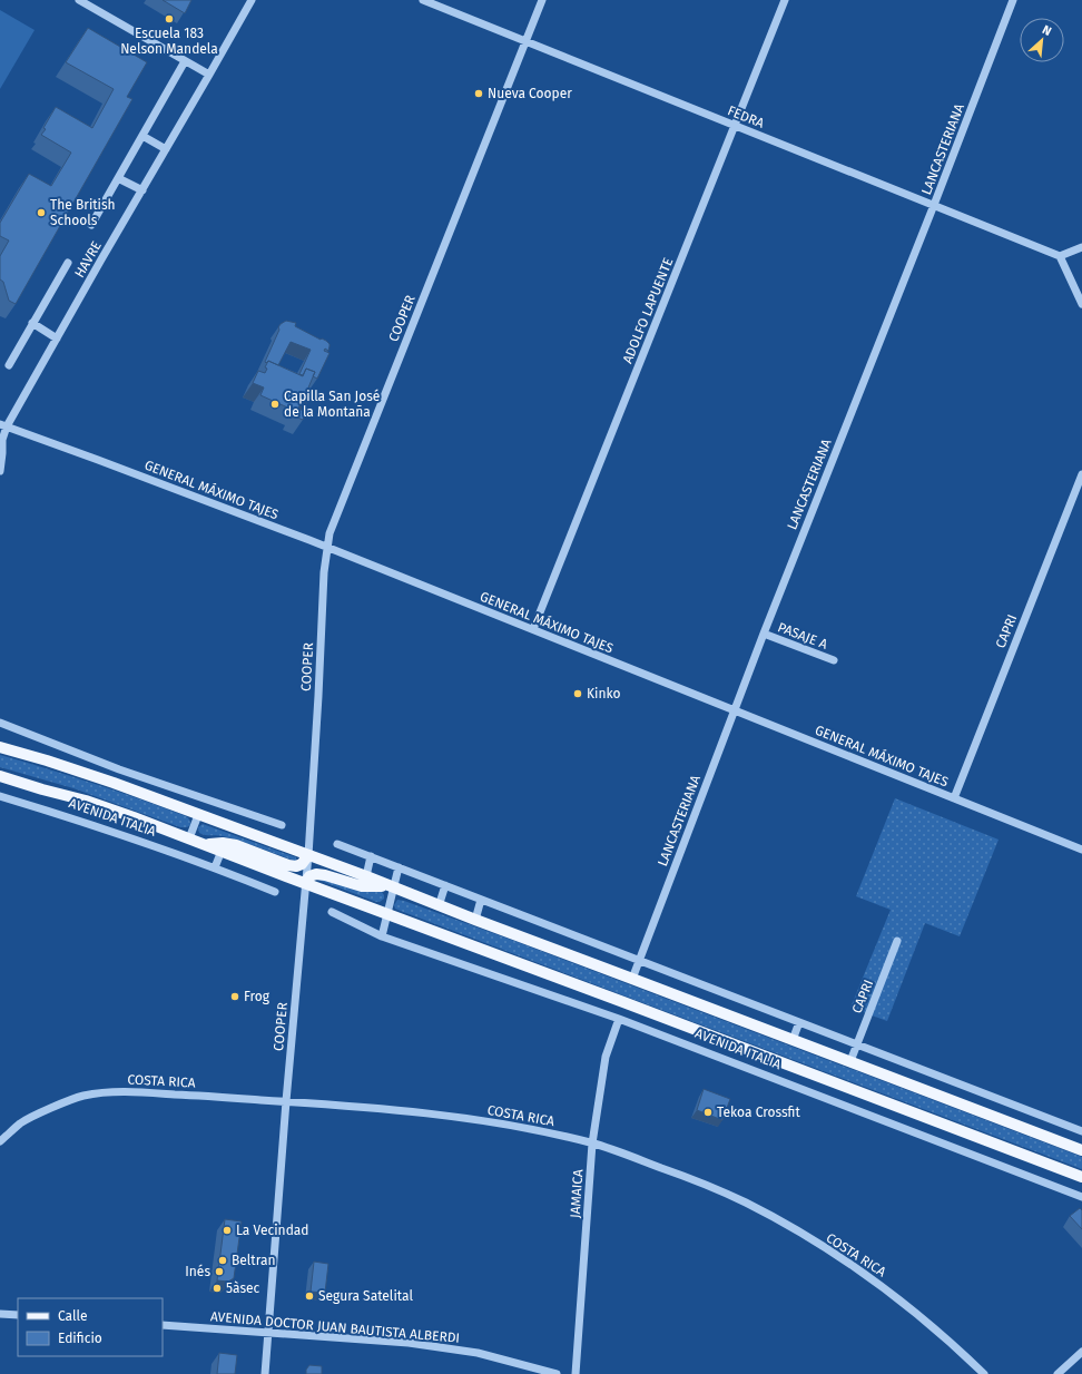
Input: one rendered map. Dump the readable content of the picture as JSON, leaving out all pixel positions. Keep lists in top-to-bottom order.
{
  "streets": {
    "main road": ["AVENIDA ITALIA"],
    "street": [
      "FEDRA",
      "LANCASTERIANA",
      "HAVRE",
      "ADOLFO LAPUENTE",
      "COOPER",
      "GENERAL MÁXIMO TAJES",
      "CAPRI",
      "PASAJE A",
      "COSTA RICA",
      "JAMAICA",
      "AVENIDA DOCTOR JUAN BAUTISTA ALBERDI"
    ]
  },
  "crossings": [
    ["FEDRA", "LANCASTERIANA"],
    ["FEDRA", "ADOLFO LAPUENTE"],
    ["FEDRA", "COOPER"],
    ["LANCASTERIANA", "GENERAL MÁXIMO TAJES"],
    ["LANCASTERIANA", "PASAJE A"],
    ["LANCASTERIANA", "AVENIDA ITALIA"],
    ["HAVRE", "GENERAL MÁXIMO TAJES"],
    ["ADOLFO LAPUENTE", "GENERAL MÁXIMO TAJES"],
    ["COOPER", "GENERAL MÁXIMO TAJES"],
    ["COOPER", "AVENIDA ITALIA"],
    ["COOPER", "COSTA RICA"],
    ["COOPER", "AVENIDA DOCTOR JUAN BAUTISTA ALBERDI"],
    ["GENERAL MÁXIMO TAJES", "CAPRI"],
    ["CAPRI", "AVENIDA ITALIA"],
    ["AVENIDA ITALIA", "JAMAICA"],
    ["COSTA RICA", "JAMAICA"]
  ],
  "places": [
    "Escuela 183 Nelson Mandela",
    "Nueva Cooper",
    "The British Schools",
    "Capilla San José de la Montaña",
    "Kinko",
    "Frog",
    "Tekoa Crossfit",
    "La Vecindad",
    "Beltran",
    "Inés",
    "5àsec",
    "Segura Satelital"
  ],
  "legend": ["Calle", "Edificio"],
  "north": "top right"
}
